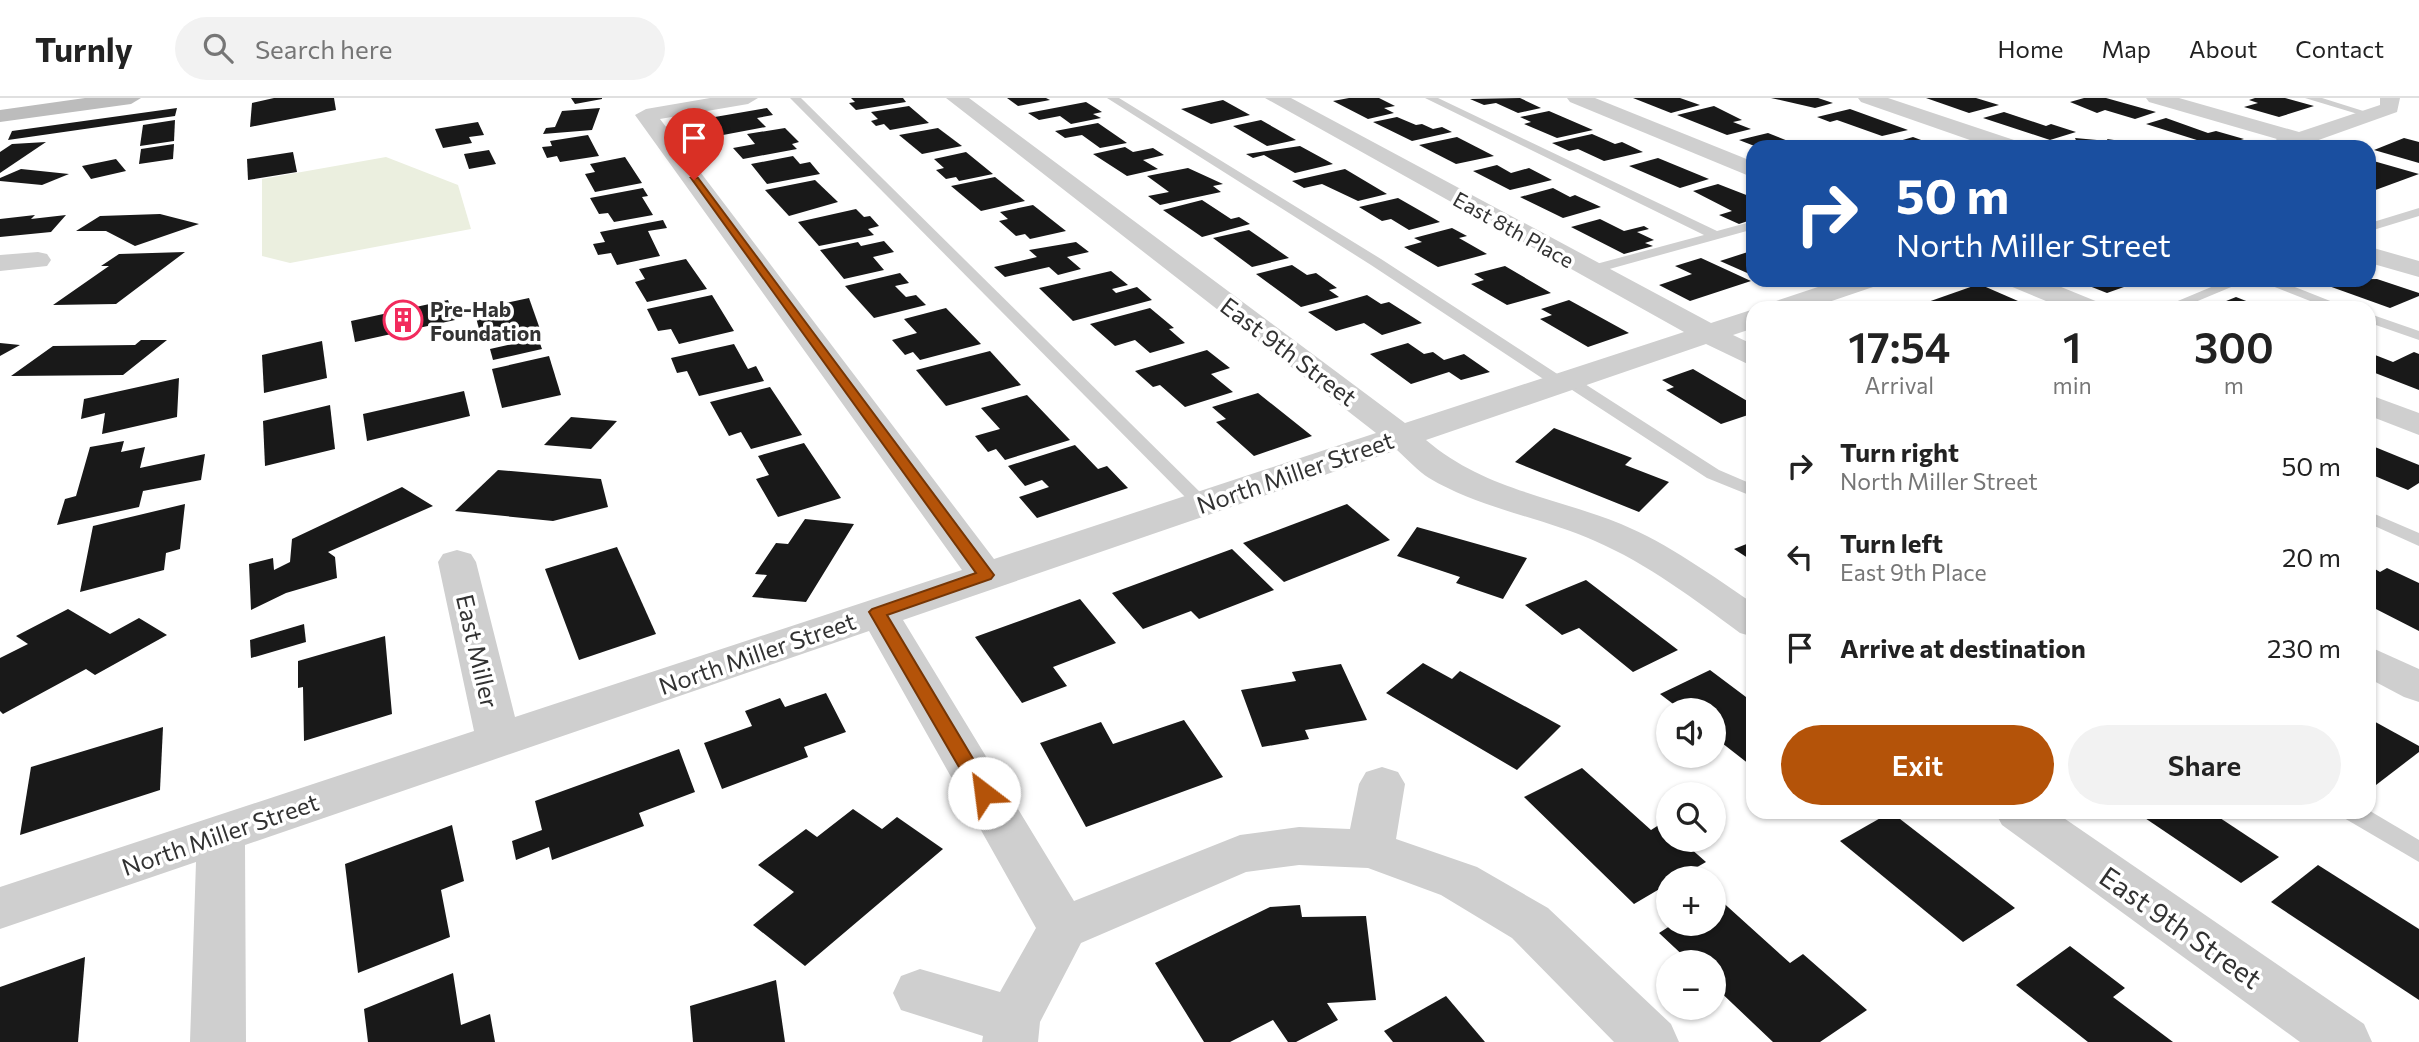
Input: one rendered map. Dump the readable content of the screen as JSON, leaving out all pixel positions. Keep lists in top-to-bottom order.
{
  "streets": {
    "street": [
      "East 8th Place",
      "East 9th Street",
      "North Miller Street",
      "East Miller"
    ]
  },
  "crossings": [
    ["East 8th Place", "North Miller Street"],
    ["East 9th Street", "North Miller Street"],
    ["North Miller Street", "East Miller"]
  ],
  "places": {
    "building": ["Pre-Hab Foundation"]
  },
  "page": {
    "header": "Turnly",
    "search": "Search here",
    "nav": [
      "Home",
      "Map",
      "About",
      "Contact"
    ],
    "turn": ["50 m", "North Miller Street"],
    "eta": [
      "17:54",
      "Arrival",
      "1",
      "min",
      "300",
      "m"
    ],
    "list": [
      {
        "name": "Turn right",
        "note": "North Miller Street",
        "value": "50 m"
      },
      {
        "name": "Turn left",
        "note": "East 9th Place",
        "value": "20 m"
      },
      {
        "name": "Arrive at destination",
        "value": "230 m"
      }
    ],
    "map_buttons": ["+", "−"],
    "buttons": ["Exit", "Share"]
  }
}
